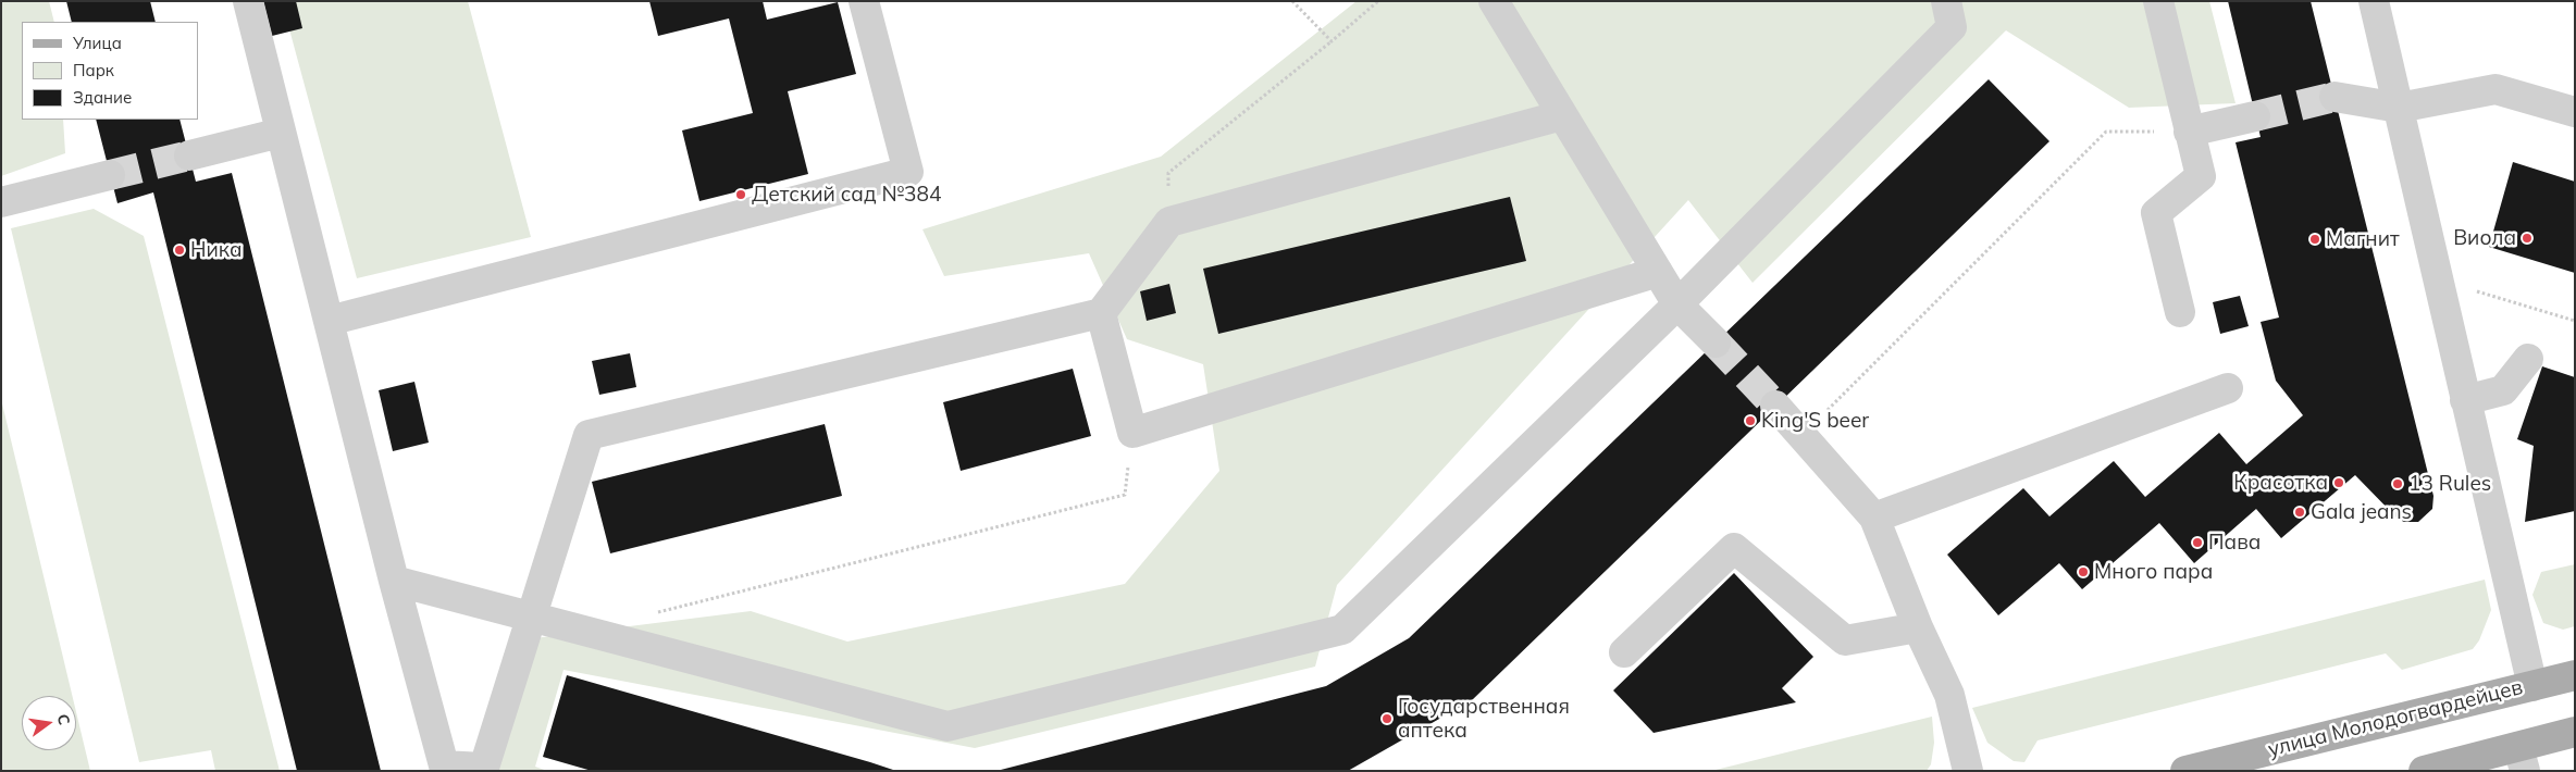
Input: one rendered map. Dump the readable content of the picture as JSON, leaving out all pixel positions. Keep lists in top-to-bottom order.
{
  "streets": {
    "main road": ["улица Молодогвардейцев"]
  },
  "places": [
    "Детский сад №384",
    "Виола",
    "Магнит",
    "Ника",
    "King'S beer",
    "Красотка",
    "13 Rules",
    "Gala jeans",
    "Пава",
    "Много пара",
    "Государственная аптека"
  ],
  "legend": ["Улица", "Парк", "Здание"],
  "north": "right"
}
